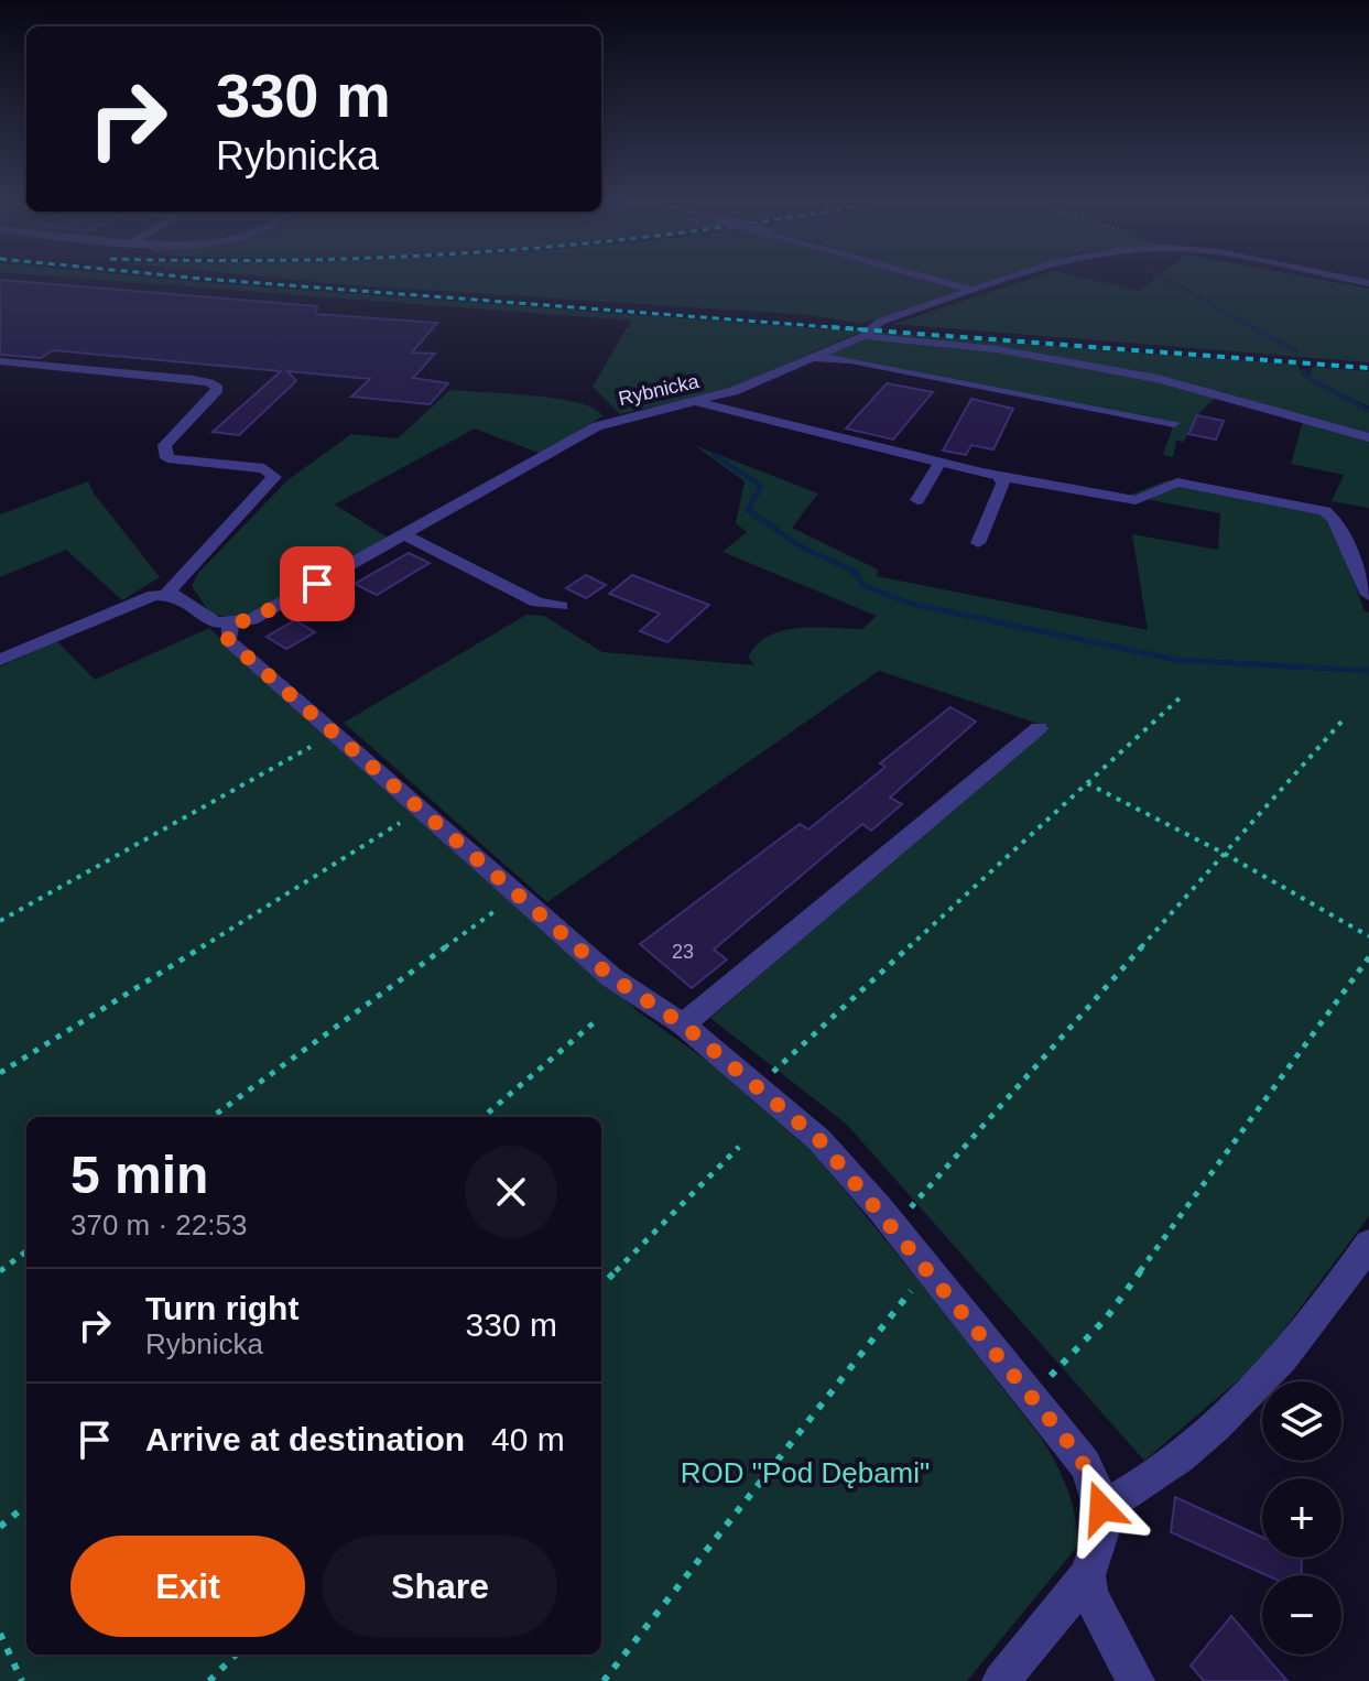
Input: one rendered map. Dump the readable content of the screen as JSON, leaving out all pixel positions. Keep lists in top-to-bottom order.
{
  "streets": {
    "street": ["Rybnicka"]
  },
  "parks": ["ROD \"Pod Dębami\""],
  "house_numbers": ["23"],
  "page": {
    "turn": ["330 m", "Rybnicka"],
    "heading": ["5 min", "370 m · 22:53"],
    "list": [
      {
        "name": "Turn right",
        "note": "Rybnicka",
        "value": "330 m"
      },
      {
        "name": "Arrive at destination",
        "value": "40 m"
      }
    ],
    "map_buttons": ["+", "−"],
    "buttons": ["Exit", "Share"]
  }
}
